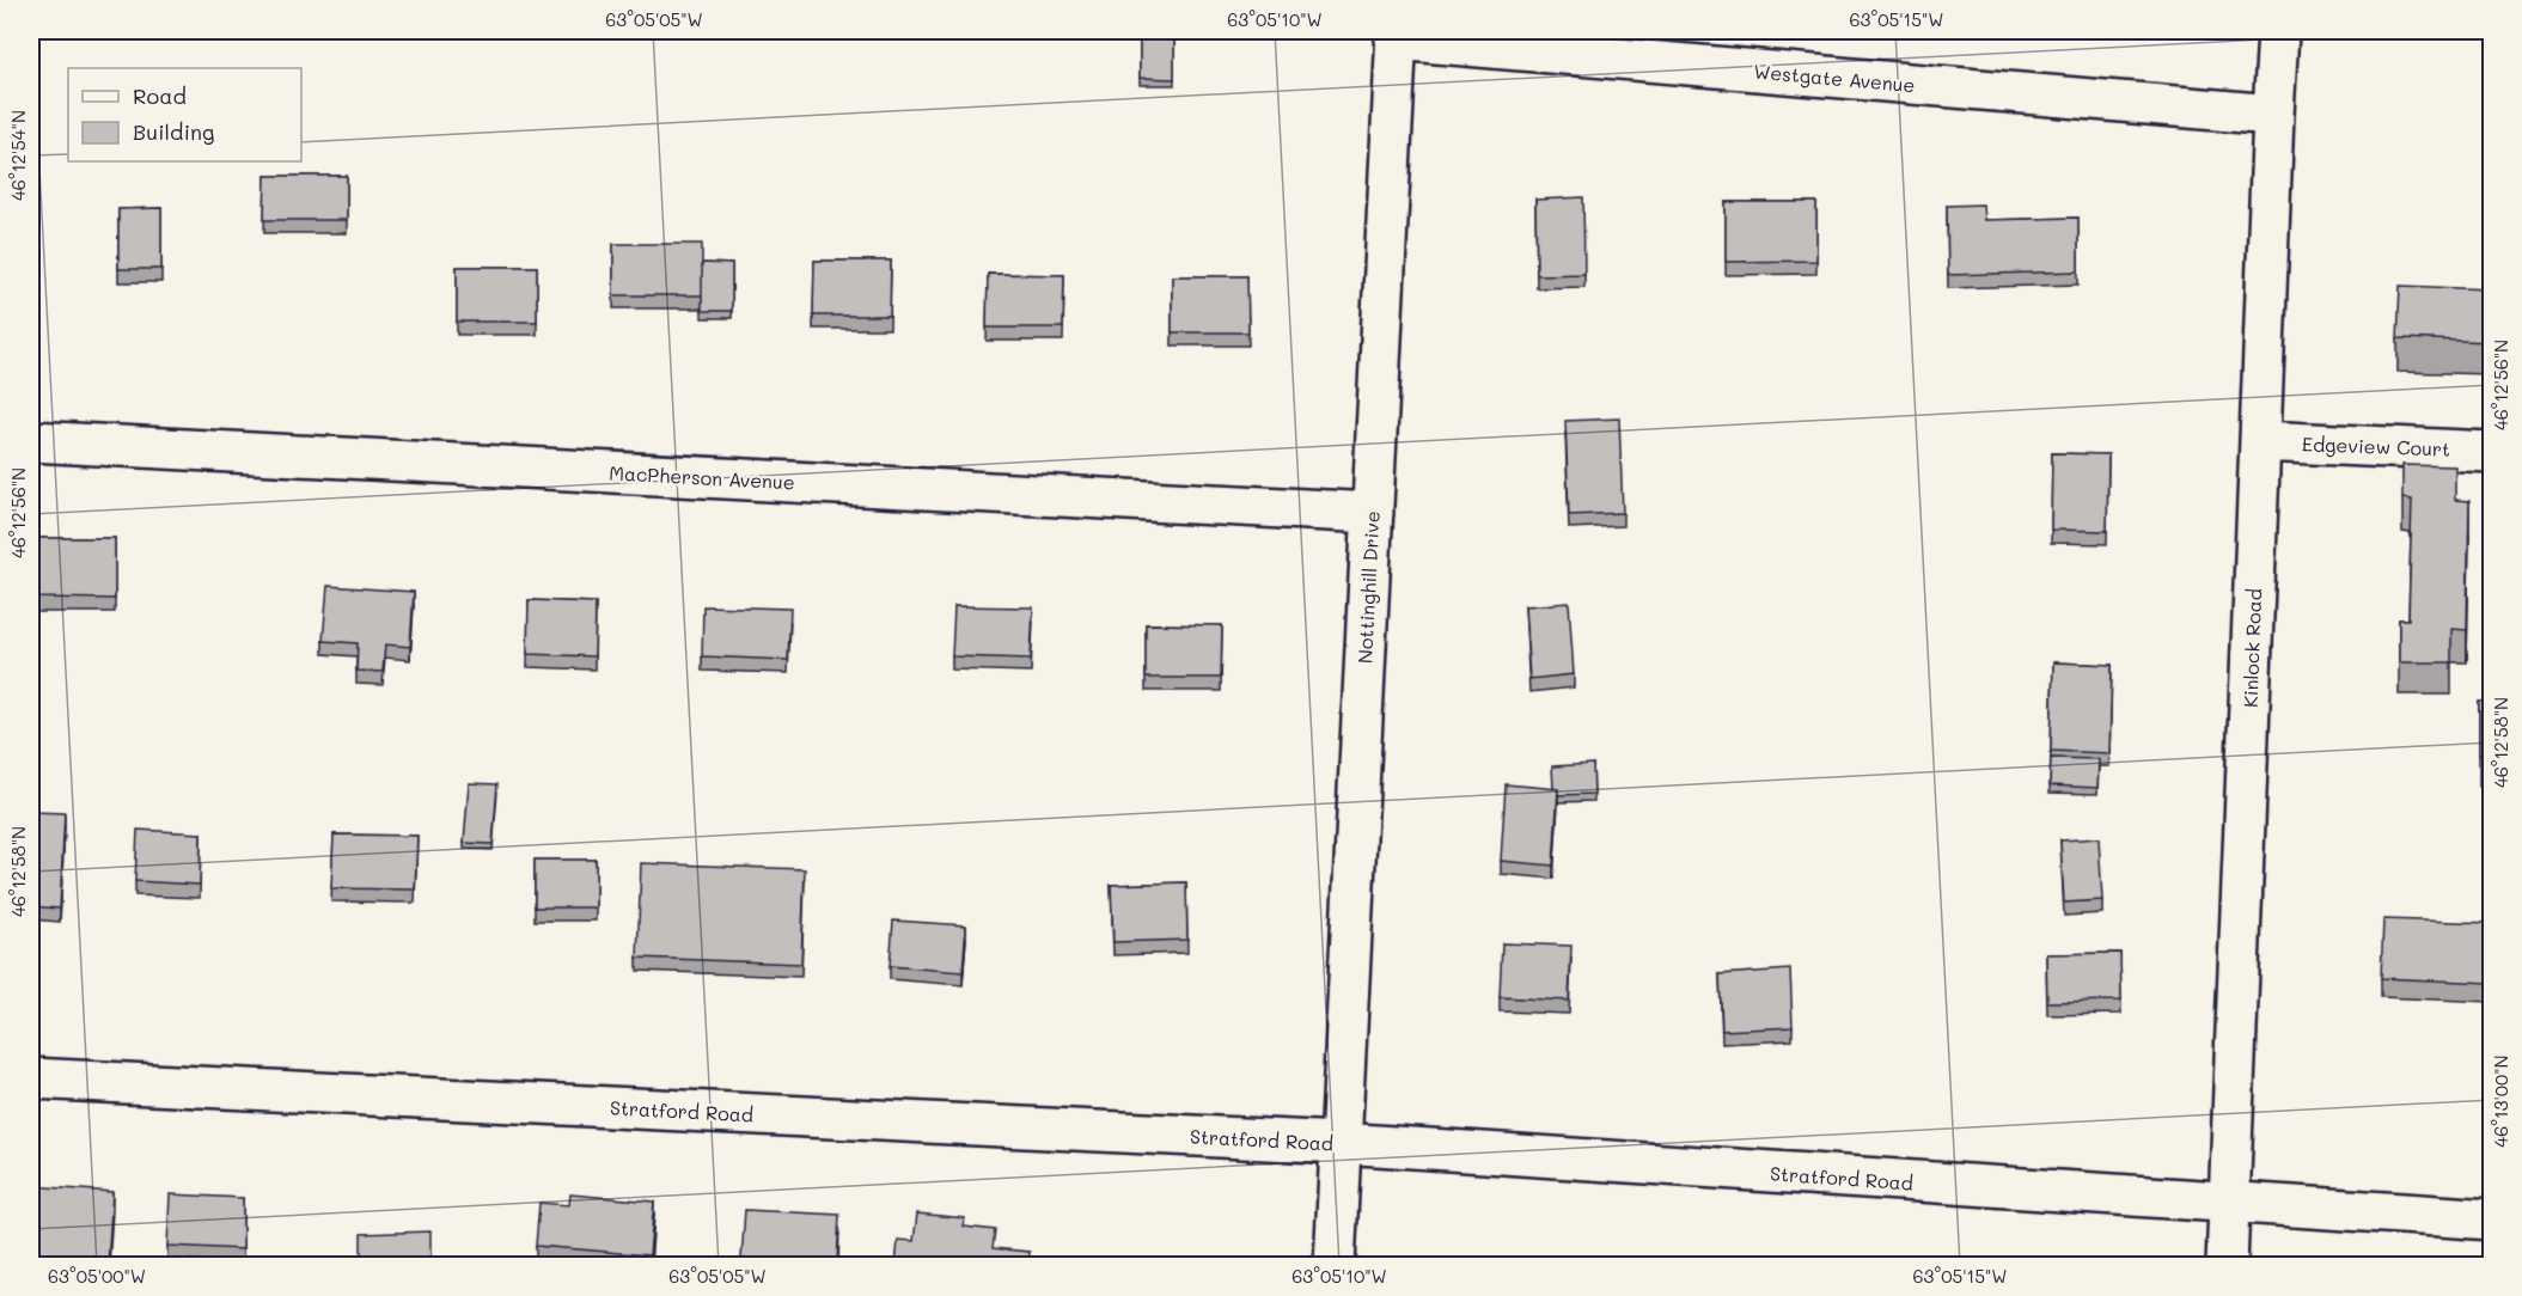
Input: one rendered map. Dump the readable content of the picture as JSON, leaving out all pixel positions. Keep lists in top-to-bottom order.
{
  "streets": {
    "street": [
      "Westgate Avenue",
      "Edgeview Court",
      "MacPherson Avenue",
      "Nottinghill Drive",
      "Kinlock Road",
      "Stratford Road"
    ]
  },
  "crossings": [
    ["Westgate Avenue", "Nottinghill Drive"],
    ["Westgate Avenue", "Kinlock Road"],
    ["Edgeview Court", "Kinlock Road"],
    ["MacPherson Avenue", "Nottinghill Drive"],
    ["Nottinghill Drive", "Stratford Road"],
    ["Kinlock Road", "Stratford Road"]
  ],
  "legend": ["Road", "Building"],
  "coordinates": [
    "63°05'05\"W",
    "63°05'10\"W",
    "63°05'15\"W",
    "46°12'54\"N",
    "46°12'56\"N",
    "46°12'58\"N",
    "46°13'00\"N",
    "63°05'00\"W"
  ]
}
